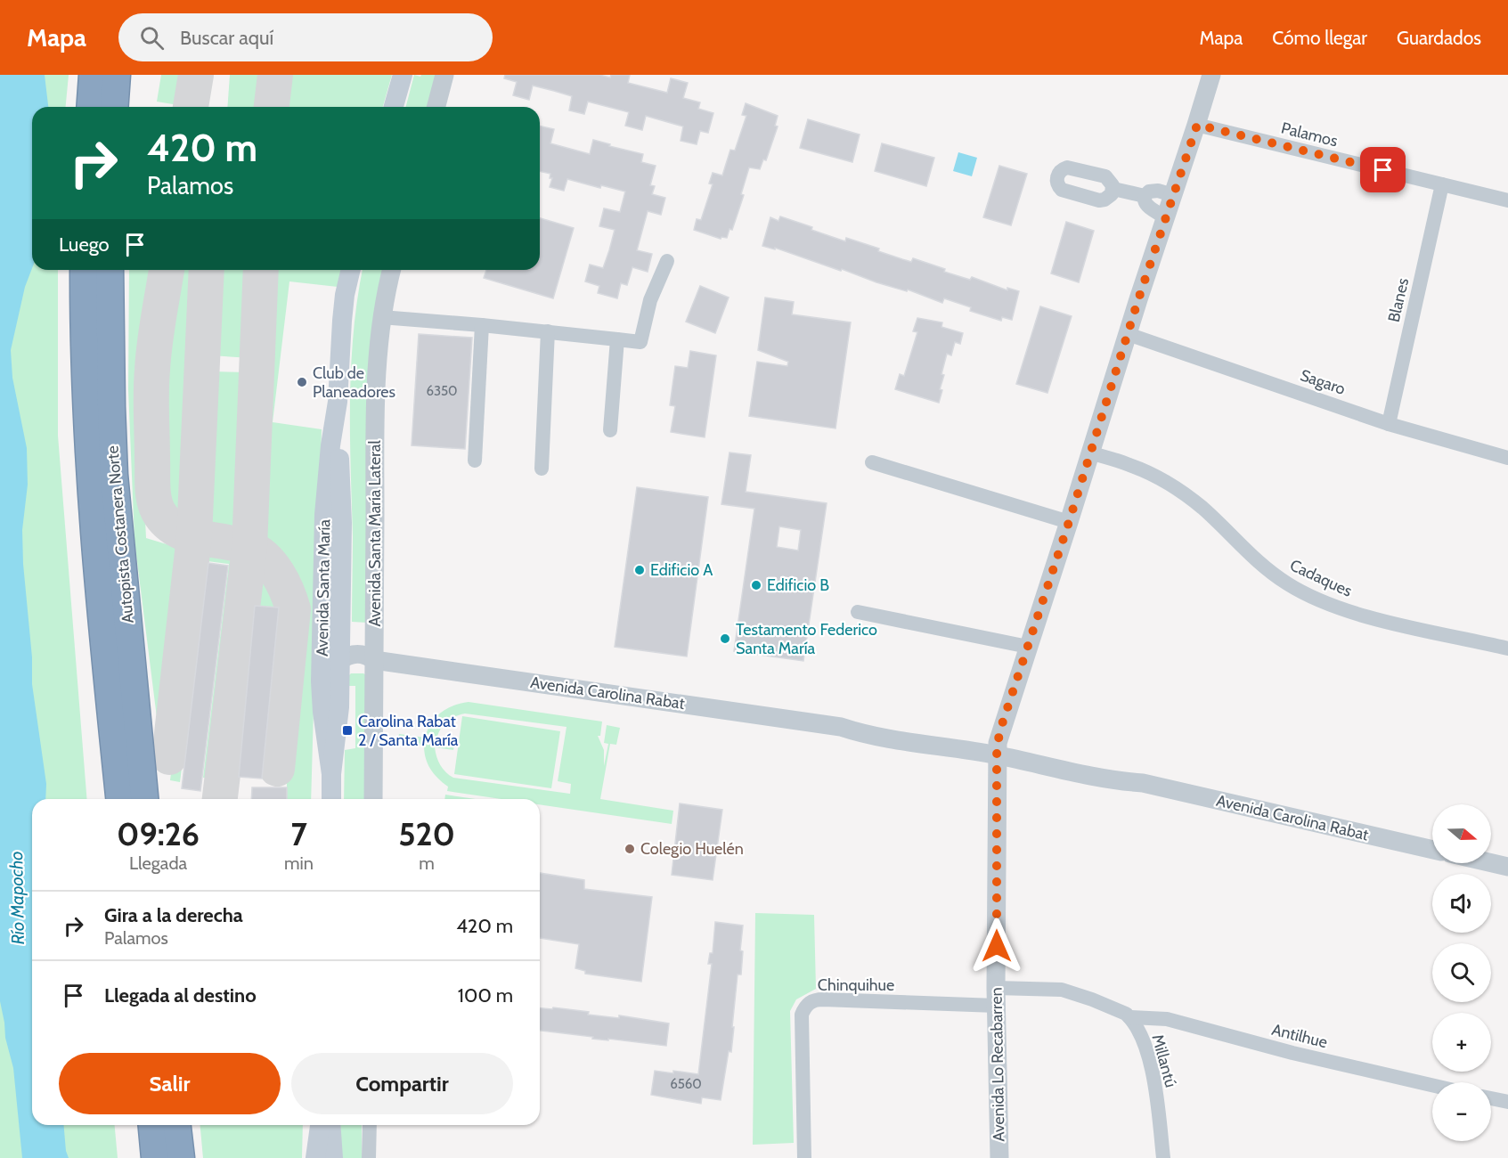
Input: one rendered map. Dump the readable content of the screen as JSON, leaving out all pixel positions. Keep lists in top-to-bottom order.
{
  "streets": {
    "highway": ["Autopista Costanera Norte"],
    "main road": ["Avenida Santa María"],
    "street": [
      "Palamos",
      "Blanes",
      "Sagaro",
      "Avenida Santa María Lateral",
      "Cadaques",
      "Avenida Carolina Rabat",
      "Chinquihue",
      "Antilhue",
      "Millantú",
      "Avenida Lo Recabarren"
    ]
  },
  "crossings": [
    ["Palamos", "Blanes"],
    ["Palamos", "Avenida Lo Recabarren"],
    ["Blanes", "Sagaro"],
    ["Sagaro", "Avenida Lo Recabarren"],
    ["Avenida Santa María Lateral", "Avenida Carolina Rabat"],
    ["Cadaques", "Avenida Lo Recabarren"],
    ["Avenida Santa María", "Avenida Carolina Rabat"],
    ["Avenida Carolina Rabat", "Avenida Lo Recabarren"],
    ["Chinquihue", "Avenida Lo Recabarren"],
    ["Antilhue", "Millantú"]
  ],
  "water": ["Río Mapocho"],
  "places": {
    "other": [
      "Club de Planeadores",
      "Edificio A",
      "Edificio B",
      "Testamento Federico Santa María",
      "Colegio Huelén"
    ],
    "transit": ["Carolina Rabat 2 / Santa María"]
  },
  "house_numbers": ["6350", "6560"],
  "north": "right",
  "page": {
    "header": "Mapa",
    "search": "Buscar aquí",
    "nav": ["Mapa", "Cómo llegar", "Guardados"],
    "turn": ["420 m", "Palamos"],
    "then": "Luego",
    "eta": [
      "09:26",
      "Llegada",
      "7",
      "min",
      "520",
      "m"
    ],
    "map_buttons": ["+", "−"],
    "list": [
      {
        "name": "Gira a la derecha",
        "note": "Palamos",
        "value": "420 m"
      },
      {
        "name": "Llegada al destino",
        "value": "100 m"
      }
    ],
    "buttons": ["Salir", "Compartir"]
  }
}
